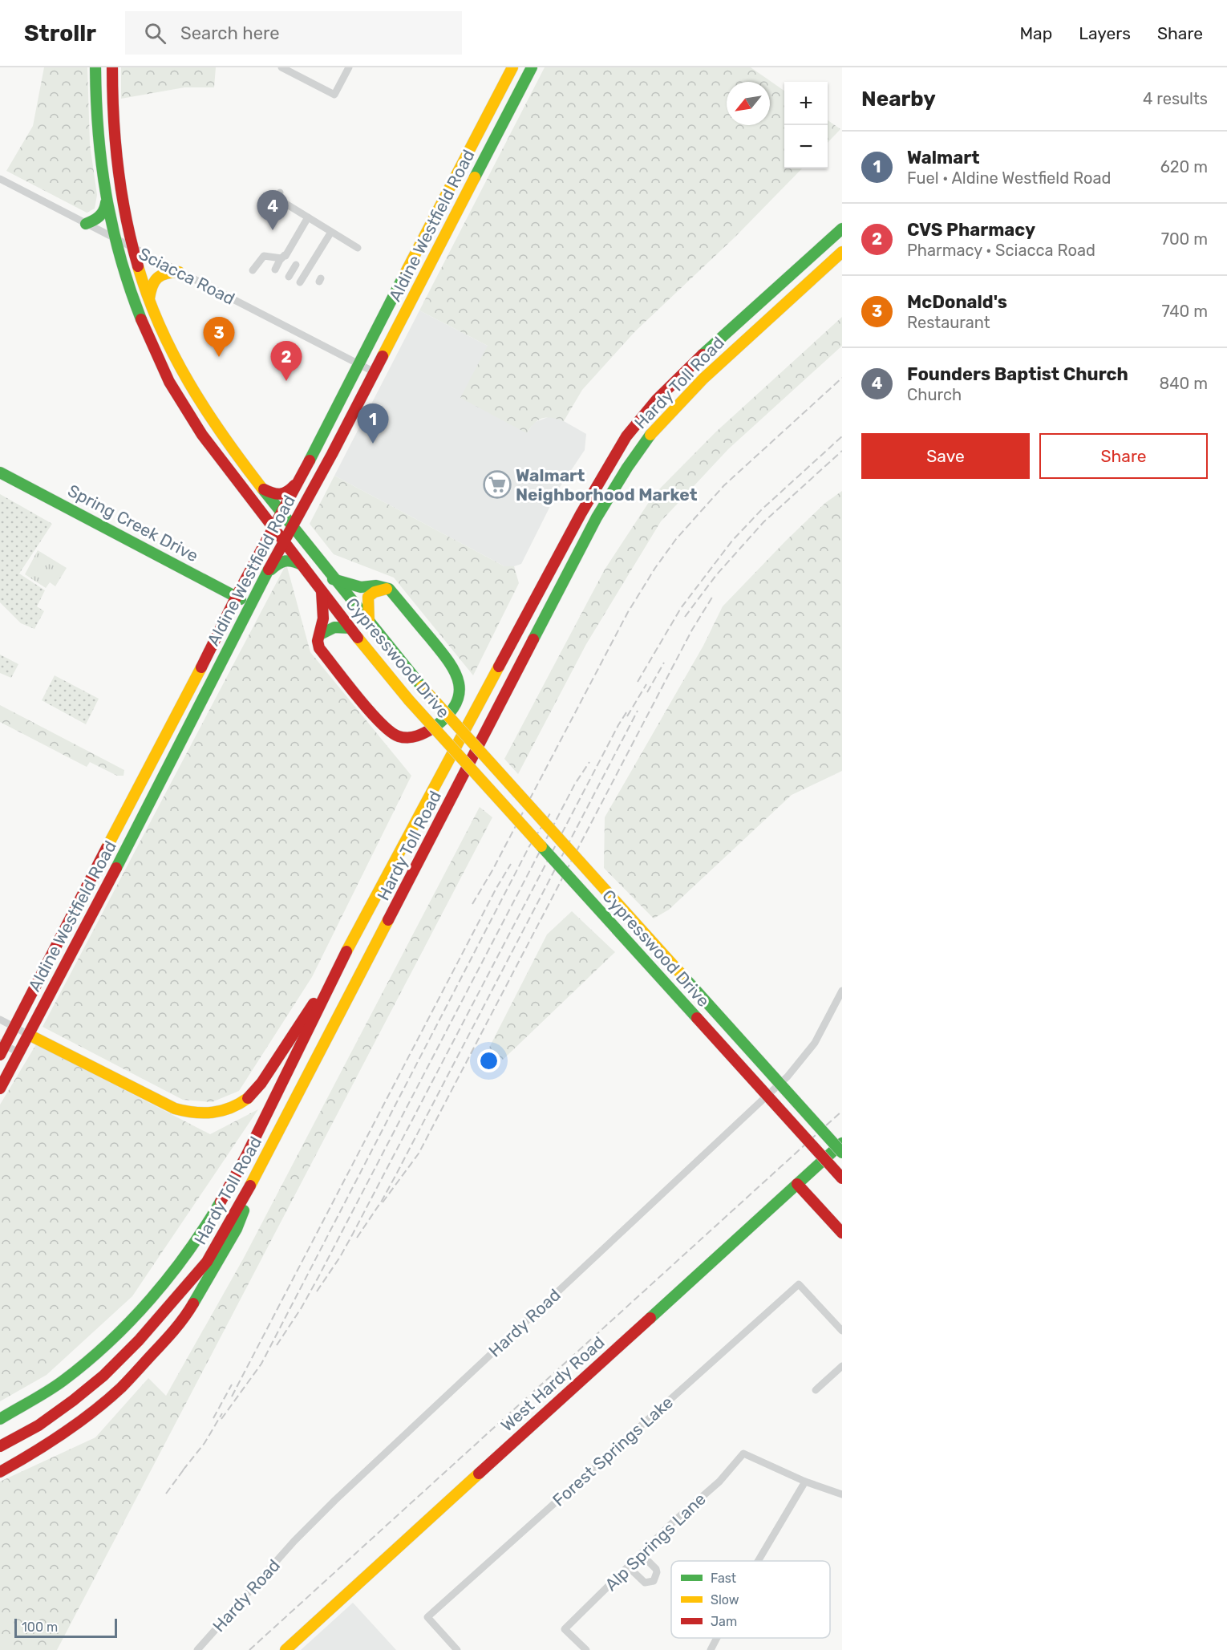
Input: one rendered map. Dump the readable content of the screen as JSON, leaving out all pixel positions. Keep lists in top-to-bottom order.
{
  "streets": {
    "main road": [
      "Aldine Westfield Road",
      "Hardy Toll Road",
      "Spring Creek Drive",
      "Cypresswood Drive",
      "West Hardy Road"
    ],
    "street": [
      "Sciacca Road",
      "Hardy Road",
      "Forest Springs Lake",
      "Alp Springs Lane"
    ]
  },
  "crossings": [
    ["Aldine Westfield Road", "Sciacca Road"],
    ["Aldine Westfield Road", "Spring Creek Drive"],
    ["Aldine Westfield Road", "Cypresswood Drive"],
    ["Sciacca Road", "Cypresswood Drive"]
  ],
  "places": {
    "supermarket": ["Walmart Neighborhood Market"]
  },
  "legend": ["Fast", "Slow", "Jam"],
  "scale_bar": "100 m",
  "north": "bottom left",
  "page": {
    "header": "Strollr",
    "search": "Search here",
    "nav": ["Map", "Layers", "Share"],
    "heading": ["Nearby", "4 results"],
    "map_buttons": ["+", "−"],
    "list": [
      {
        "mark": "1",
        "name": "Walmart",
        "note": "Fuel · Aldine Westfield Road",
        "value": "620 m"
      },
      {
        "mark": "2",
        "name": "CVS Pharmacy",
        "note": "Pharmacy · Sciacca Road",
        "value": "700 m"
      },
      {
        "mark": "3",
        "name": "McDonald's",
        "note": "Restaurant",
        "value": "740 m"
      },
      {
        "mark": "4",
        "name": "Founders Baptist Church",
        "note": "Church",
        "value": "840 m"
      }
    ],
    "pins": [
      "4",
      "3",
      "2",
      "1"
    ],
    "buttons": ["Save", "Share"],
    "scale": "100 m"
  }
}
